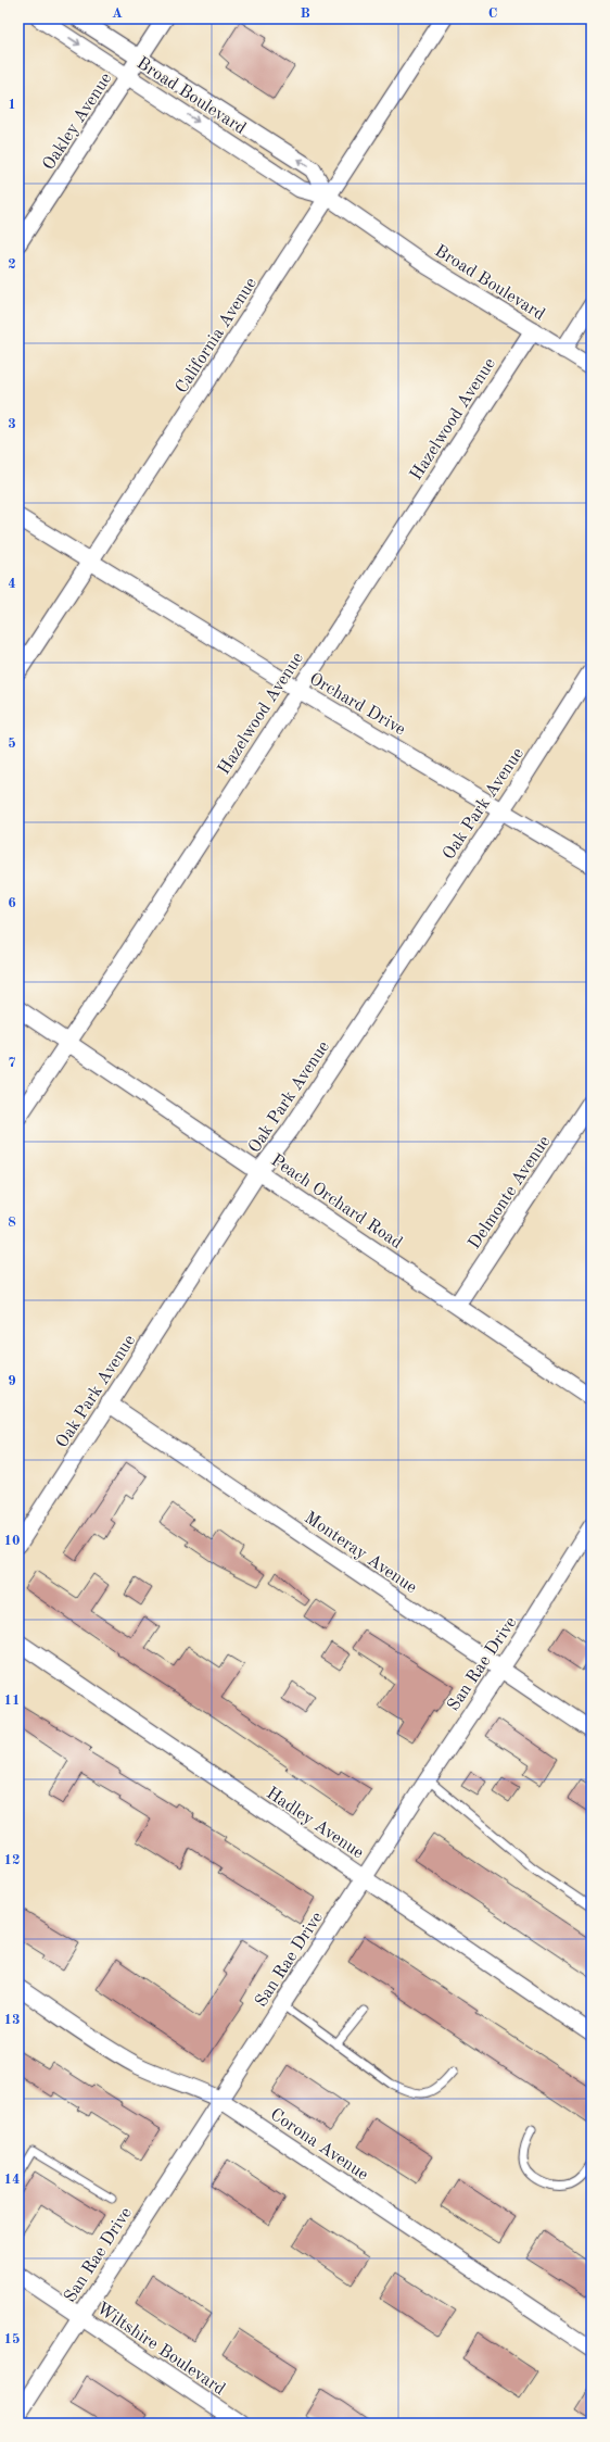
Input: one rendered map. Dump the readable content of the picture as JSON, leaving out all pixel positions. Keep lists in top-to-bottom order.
{
  "streets": {
    "street": [
      "Broad Boulevard",
      "Oakley Avenue",
      "California Avenue",
      "Hazelwood Avenue",
      "Orchard Drive",
      "Oak Park Avenue",
      "Delmonte Avenue",
      "Peach Orchard Road",
      "Monteray Avenue",
      "San Rae Drive",
      "Hadley Avenue",
      "Corona Avenue",
      "Wiltshire Boulevard"
    ]
  },
  "crossings": [
    ["Broad Boulevard", "Oakley Avenue"],
    ["Broad Boulevard", "California Avenue"],
    ["Broad Boulevard", "Hazelwood Avenue"],
    ["California Avenue", "Orchard Drive"],
    ["Hazelwood Avenue", "Orchard Drive"],
    ["Hazelwood Avenue", "Peach Orchard Road"],
    ["Orchard Drive", "Oak Park Avenue"],
    ["Oak Park Avenue", "Peach Orchard Road"],
    ["Oak Park Avenue", "Monteray Avenue"],
    ["Delmonte Avenue", "Peach Orchard Road"],
    ["Monteray Avenue", "San Rae Drive"],
    ["San Rae Drive", "Hadley Avenue"],
    ["San Rae Drive", "Corona Avenue"],
    ["San Rae Drive", "Wiltshire Boulevard"]
  ],
  "grid": {
    "columns": ["A", "B", "C"],
    "rows": [
      "1",
      "2",
      "3",
      "4",
      "5",
      "6",
      "7",
      "8",
      "9",
      "10",
      "11",
      "12",
      "13",
      "14",
      "15"
    ]
  }
}
